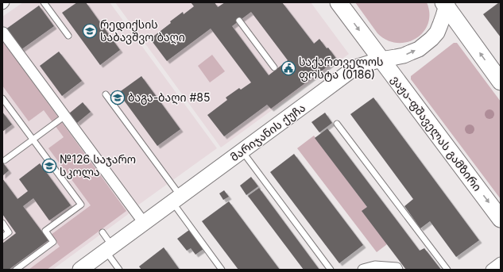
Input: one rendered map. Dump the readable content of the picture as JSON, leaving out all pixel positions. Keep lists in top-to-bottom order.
{
  "streets": {
    "main road": ["ვაჟა-ფშაველას გამზირი"],
    "street": ["მარიჯანის ქუჩა"]
  },
  "crossings": [
    ["მარიჯანის ქუჩა", "ვაჟა-ფშაველას გამზირი"]
  ],
  "places": {
    "school or university": ["რედიქსის საბავშვო ბაღი", "ბაგა-ბაღი #85", "№126 საჯარო სკოლა"],
    "public building": ["საქართველოს ფოსტა (0186)"]
  }
}
